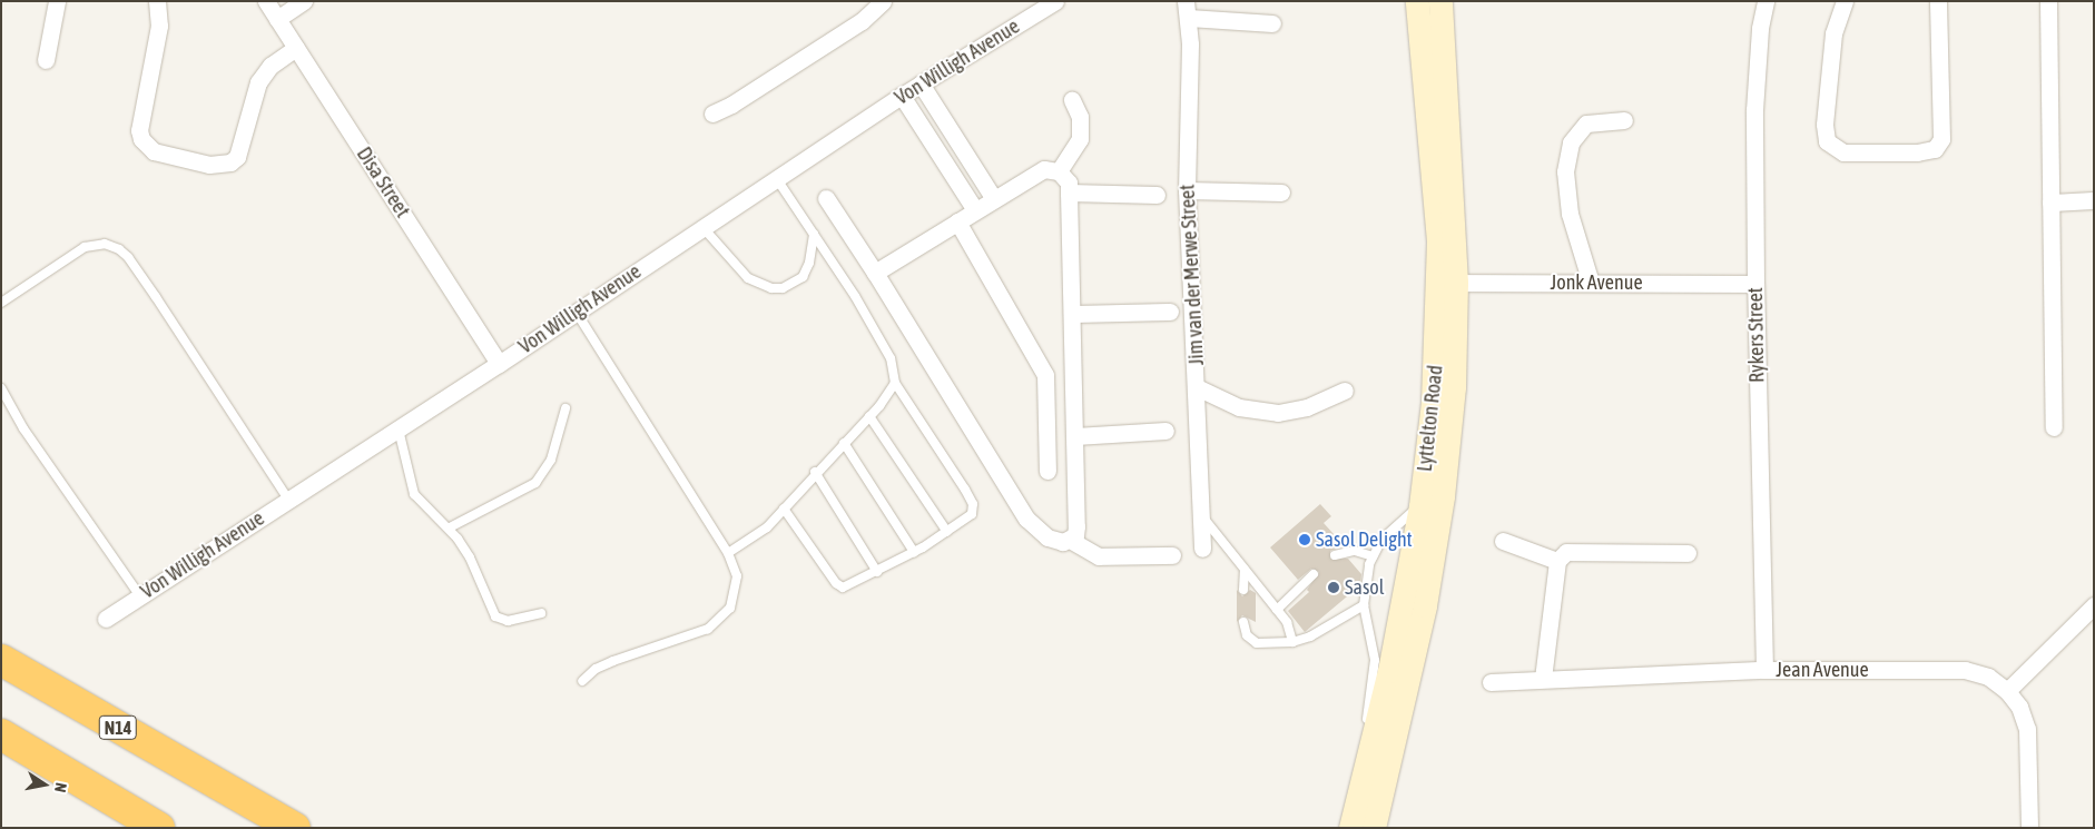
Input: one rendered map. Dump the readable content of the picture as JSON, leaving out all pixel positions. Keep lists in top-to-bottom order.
{
  "streets": {
    "highway": ["N14"],
    "main road": ["Lyttelton Road"],
    "street": [
      "Von Willigh Avenue",
      "Disa Street",
      "Jim van der Merwe Street",
      "Jonk Avenue",
      "Rykers Street",
      "Jean Avenue"
    ]
  },
  "crossings": [
    ["Von Willigh Avenue", "Disa Street"],
    ["Jonk Avenue", "Rykers Street"],
    ["Jonk Avenue", "Lyttelton Road"],
    ["Rykers Street", "Jean Avenue"]
  ],
  "places": ["Sasol Delight", "Sasol"],
  "north": "right"
}
